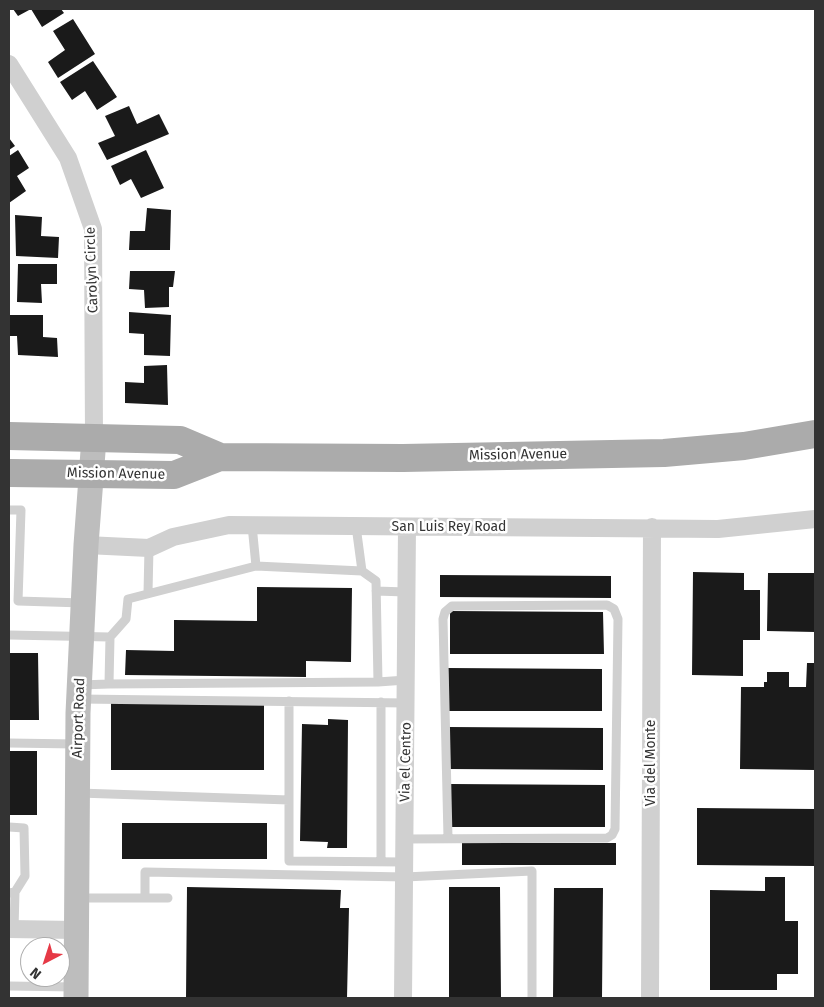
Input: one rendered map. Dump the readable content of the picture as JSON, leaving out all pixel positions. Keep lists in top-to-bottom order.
{
  "streets": {
    "main road": ["Mission Avenue"],
    "street": [
      "Carolyn Circle",
      "San Luis Rey Road",
      "Airport Road",
      "Via el Centro",
      "Via del Monte"
    ]
  },
  "crossings": [
    ["Carolyn Circle", "Mission Avenue"],
    ["Carolyn Circle", "Airport Road"],
    ["Mission Avenue", "Airport Road"],
    ["San Luis Rey Road", "Airport Road"],
    ["San Luis Rey Road", "Via el Centro"],
    ["San Luis Rey Road", "Via del Monte"]
  ],
  "north": "bottom left"
}
